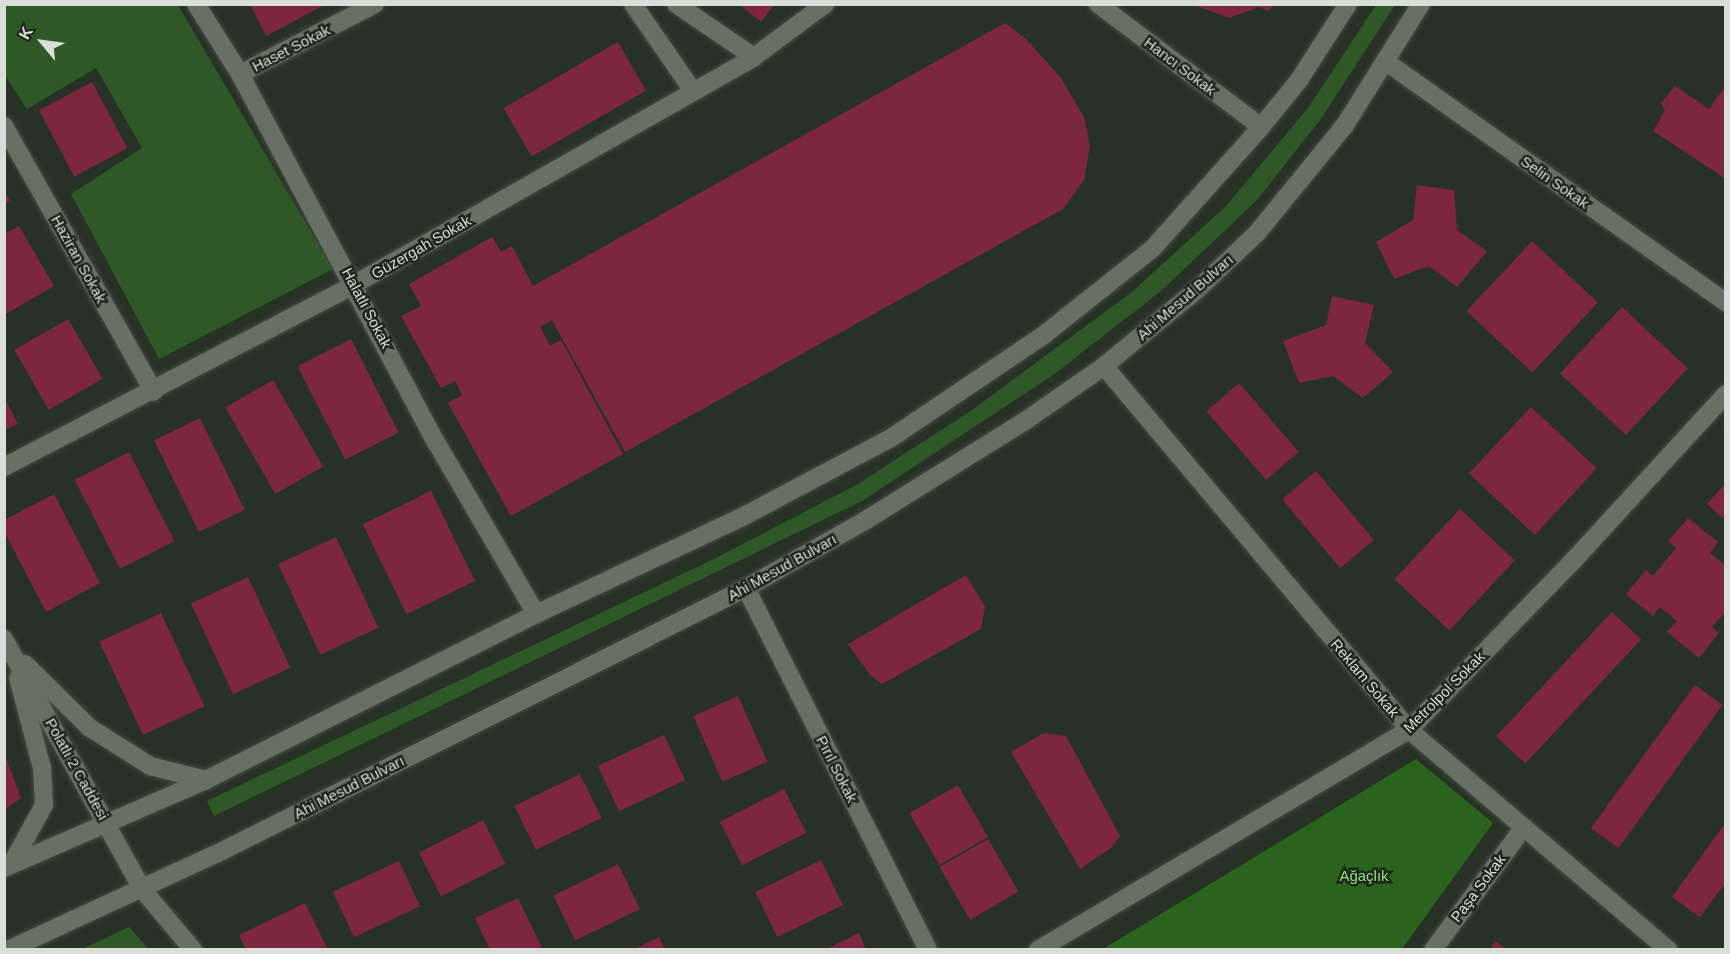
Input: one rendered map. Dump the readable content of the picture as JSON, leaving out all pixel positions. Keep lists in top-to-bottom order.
{
  "streets": {
    "street": [
      "Haset Sokak",
      "Hancı Sokak",
      "Selin Sokak",
      "Güzergah Sokak",
      "Haziran Sokak",
      "Ahi Mesud Bulvarı",
      "Halatlı Sokak",
      "Reklam Sokak",
      "Metrolpol Sokak",
      "Polatlı 2 Caddesi",
      "Pırıl Sokak",
      "Paşa Sokak"
    ]
  },
  "crossings": [
    ["Haset Sokak", "Halatlı Sokak"],
    ["Selin Sokak", "Ahi Mesud Bulvarı"],
    ["Güzergah Sokak", "Haziran Sokak"],
    ["Güzergah Sokak", "Halatlı Sokak"],
    ["Ahi Mesud Bulvarı", "Reklam Sokak"],
    ["Ahi Mesud Bulvarı", "Polatlı 2 Caddesi"],
    ["Ahi Mesud Bulvarı", "Pırıl Sokak"],
    ["Reklam Sokak", "Metrolpol Sokak"],
    ["Reklam Sokak", "Paşa Sokak"]
  ],
  "parks": ["Ağaçlık"],
  "north": "top left"
}
